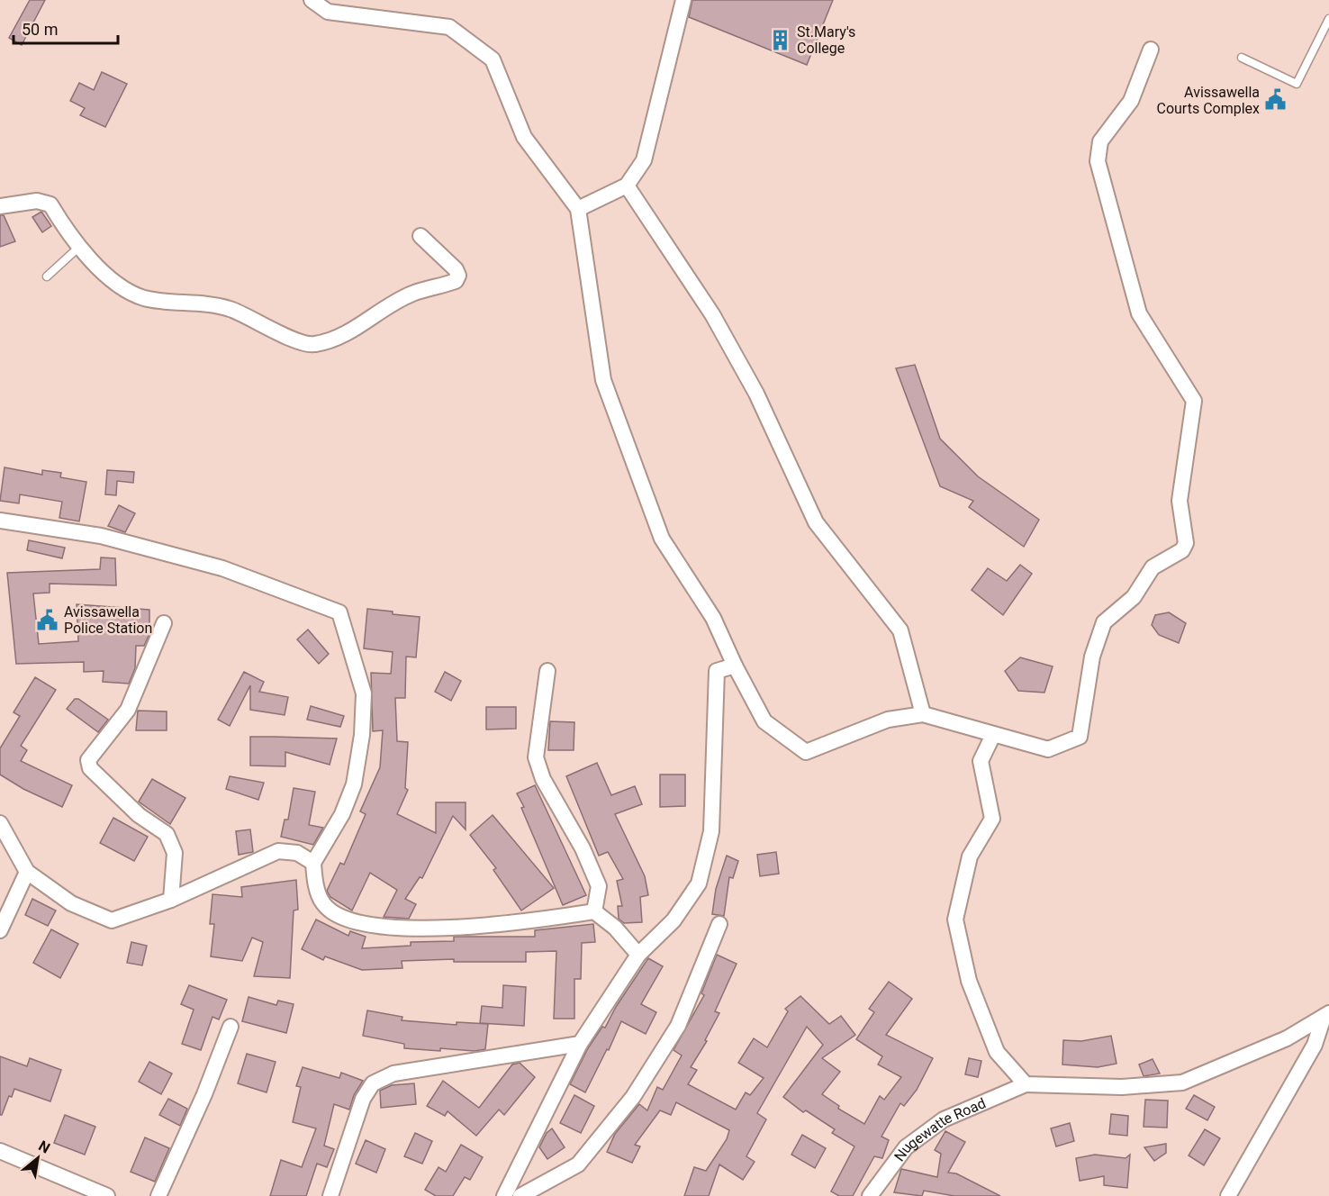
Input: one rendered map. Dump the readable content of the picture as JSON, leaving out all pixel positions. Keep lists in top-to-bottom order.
{
  "streets": {
    "street": ["Nugewatte Road"]
  },
  "places": {
    "building": ["St.Mary's College"],
    "public building": ["Avissawella Courts Complex", "Avissawella Police Station"]
  },
  "scale_bar": "50 m",
  "north": "top right"
}
